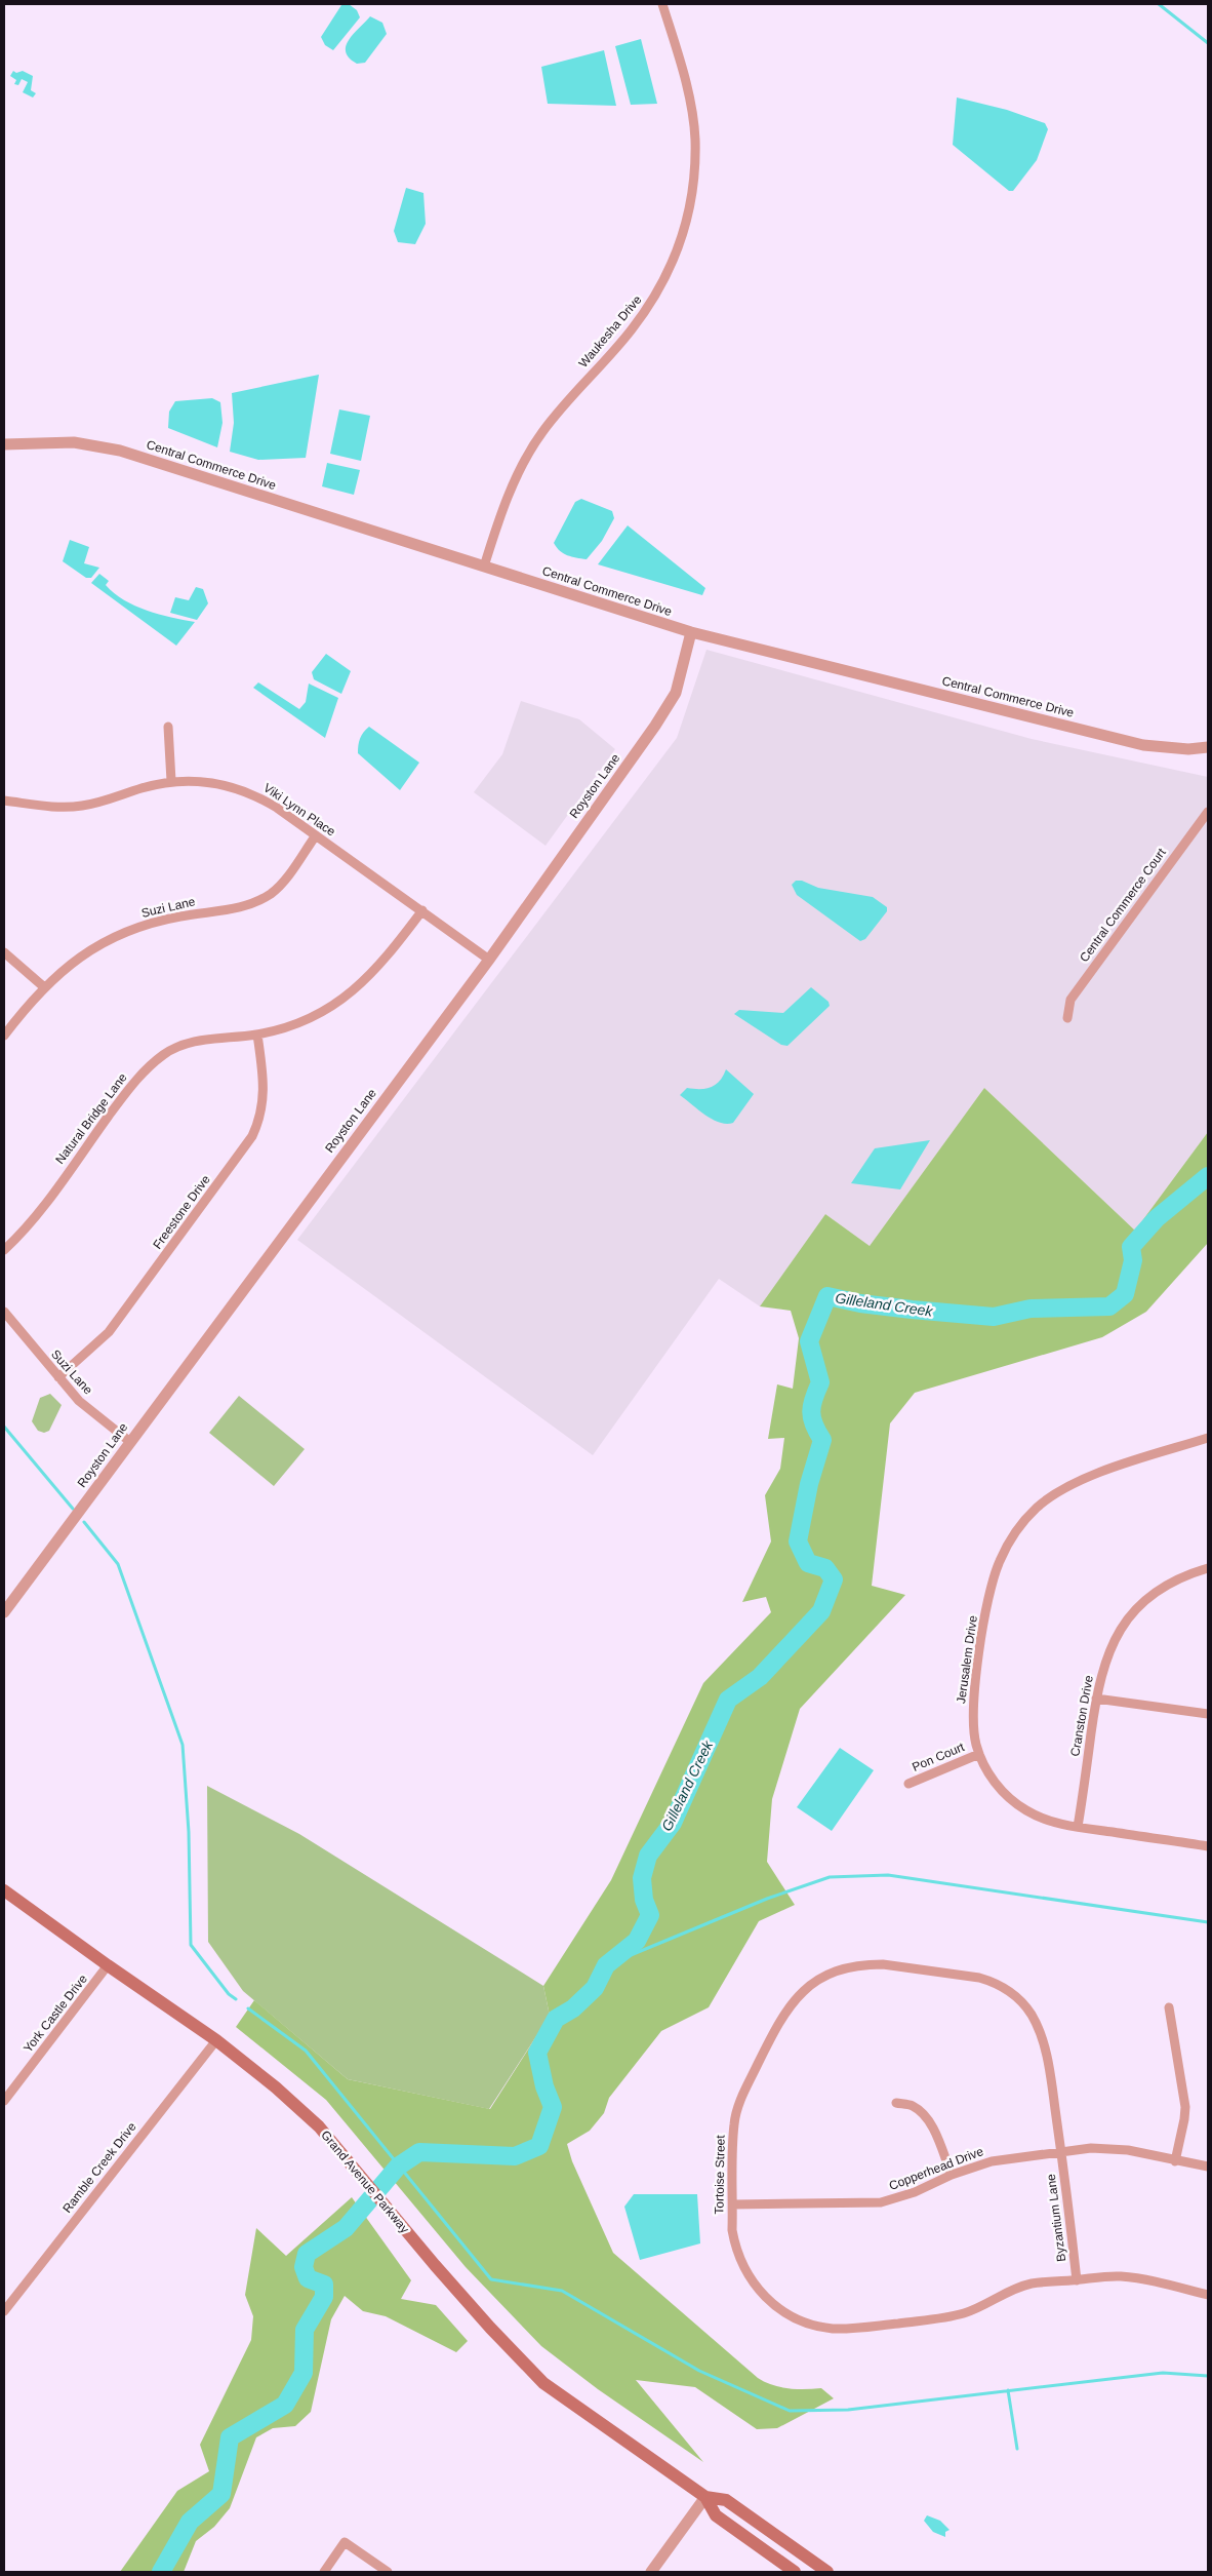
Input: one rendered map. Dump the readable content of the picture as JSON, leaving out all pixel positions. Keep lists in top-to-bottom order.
{
  "streets": {
    "main road": ["Grand Avenue Parkway"],
    "street": [
      "Waukesha Drive",
      "Central Commerce Drive",
      "Royston Lane",
      "Viki Lynn Place",
      "Central Commerce Court",
      "Suzi Lane",
      "Natural Bridge Lane",
      "Freestone Drive",
      "Jerusalem Drive",
      "Cranston Drive",
      "Pon Court",
      "York Castle Drive",
      "Ramble Creek Drive",
      "Copperhead Drive",
      "Tortoise Street",
      "Byzantium Lane"
    ]
  },
  "crossings": [
    ["Waukesha Drive", "Central Commerce Drive"],
    ["Central Commerce Drive", "Royston Lane"],
    ["Royston Lane", "Viki Lynn Place"],
    ["Royston Lane", "Suzi Lane"],
    ["Viki Lynn Place", "Suzi Lane"],
    ["Viki Lynn Place", "Natural Bridge Lane"],
    ["Suzi Lane", "Freestone Drive"],
    ["Natural Bridge Lane", "Freestone Drive"],
    ["Jerusalem Drive", "Cranston Drive"],
    ["Jerusalem Drive", "Pon Court"],
    ["York Castle Drive", "Grand Avenue Parkway"],
    ["Ramble Creek Drive", "Grand Avenue Parkway"],
    ["Copperhead Drive", "Tortoise Street"],
    ["Copperhead Drive", "Byzantium Lane"],
    ["Tortoise Street", "Byzantium Lane"]
  ],
  "water": ["Gilleland Creek"]
}
